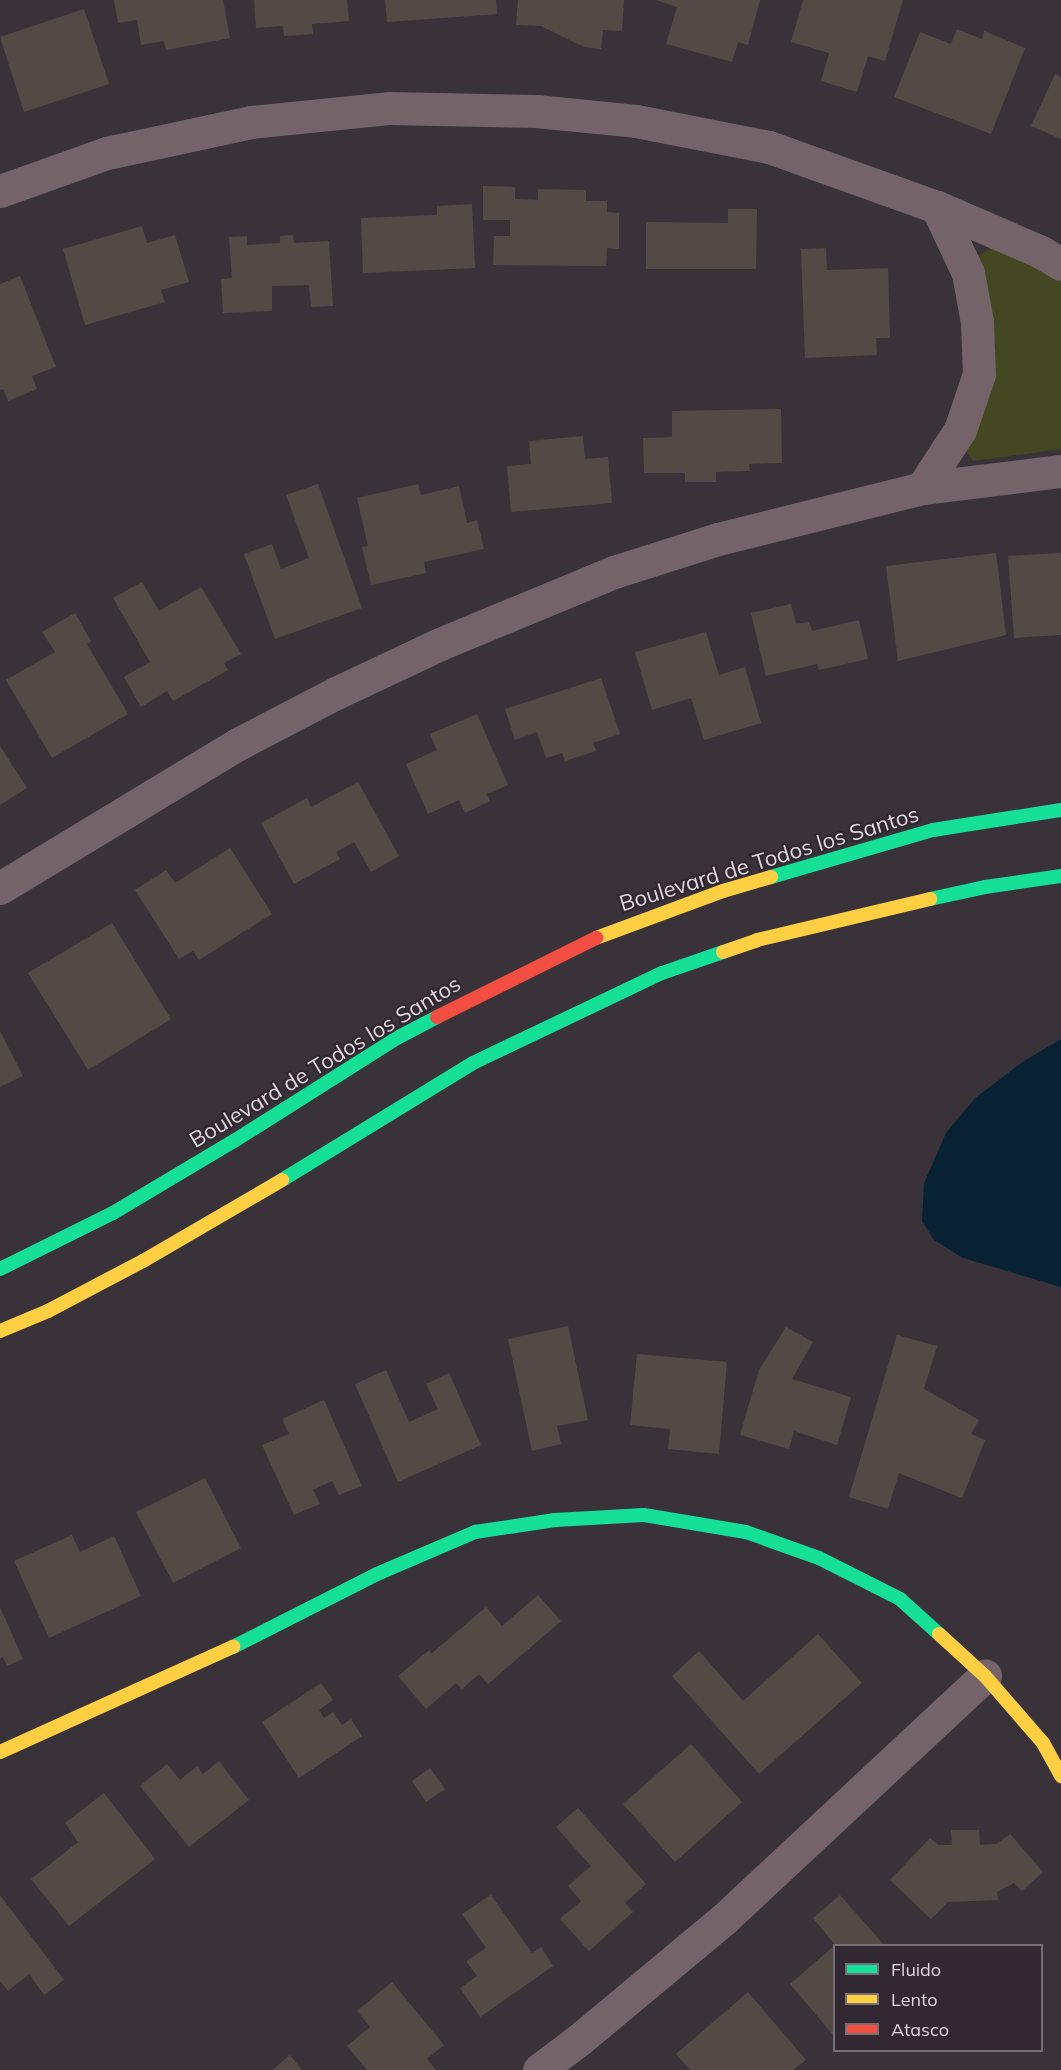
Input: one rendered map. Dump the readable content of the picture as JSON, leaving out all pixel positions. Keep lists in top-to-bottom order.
{
  "streets": {
    "street": ["Boulevard de Todos los Santos"]
  },
  "legend": ["Fluido", "Lento", "Atasco"]
}
